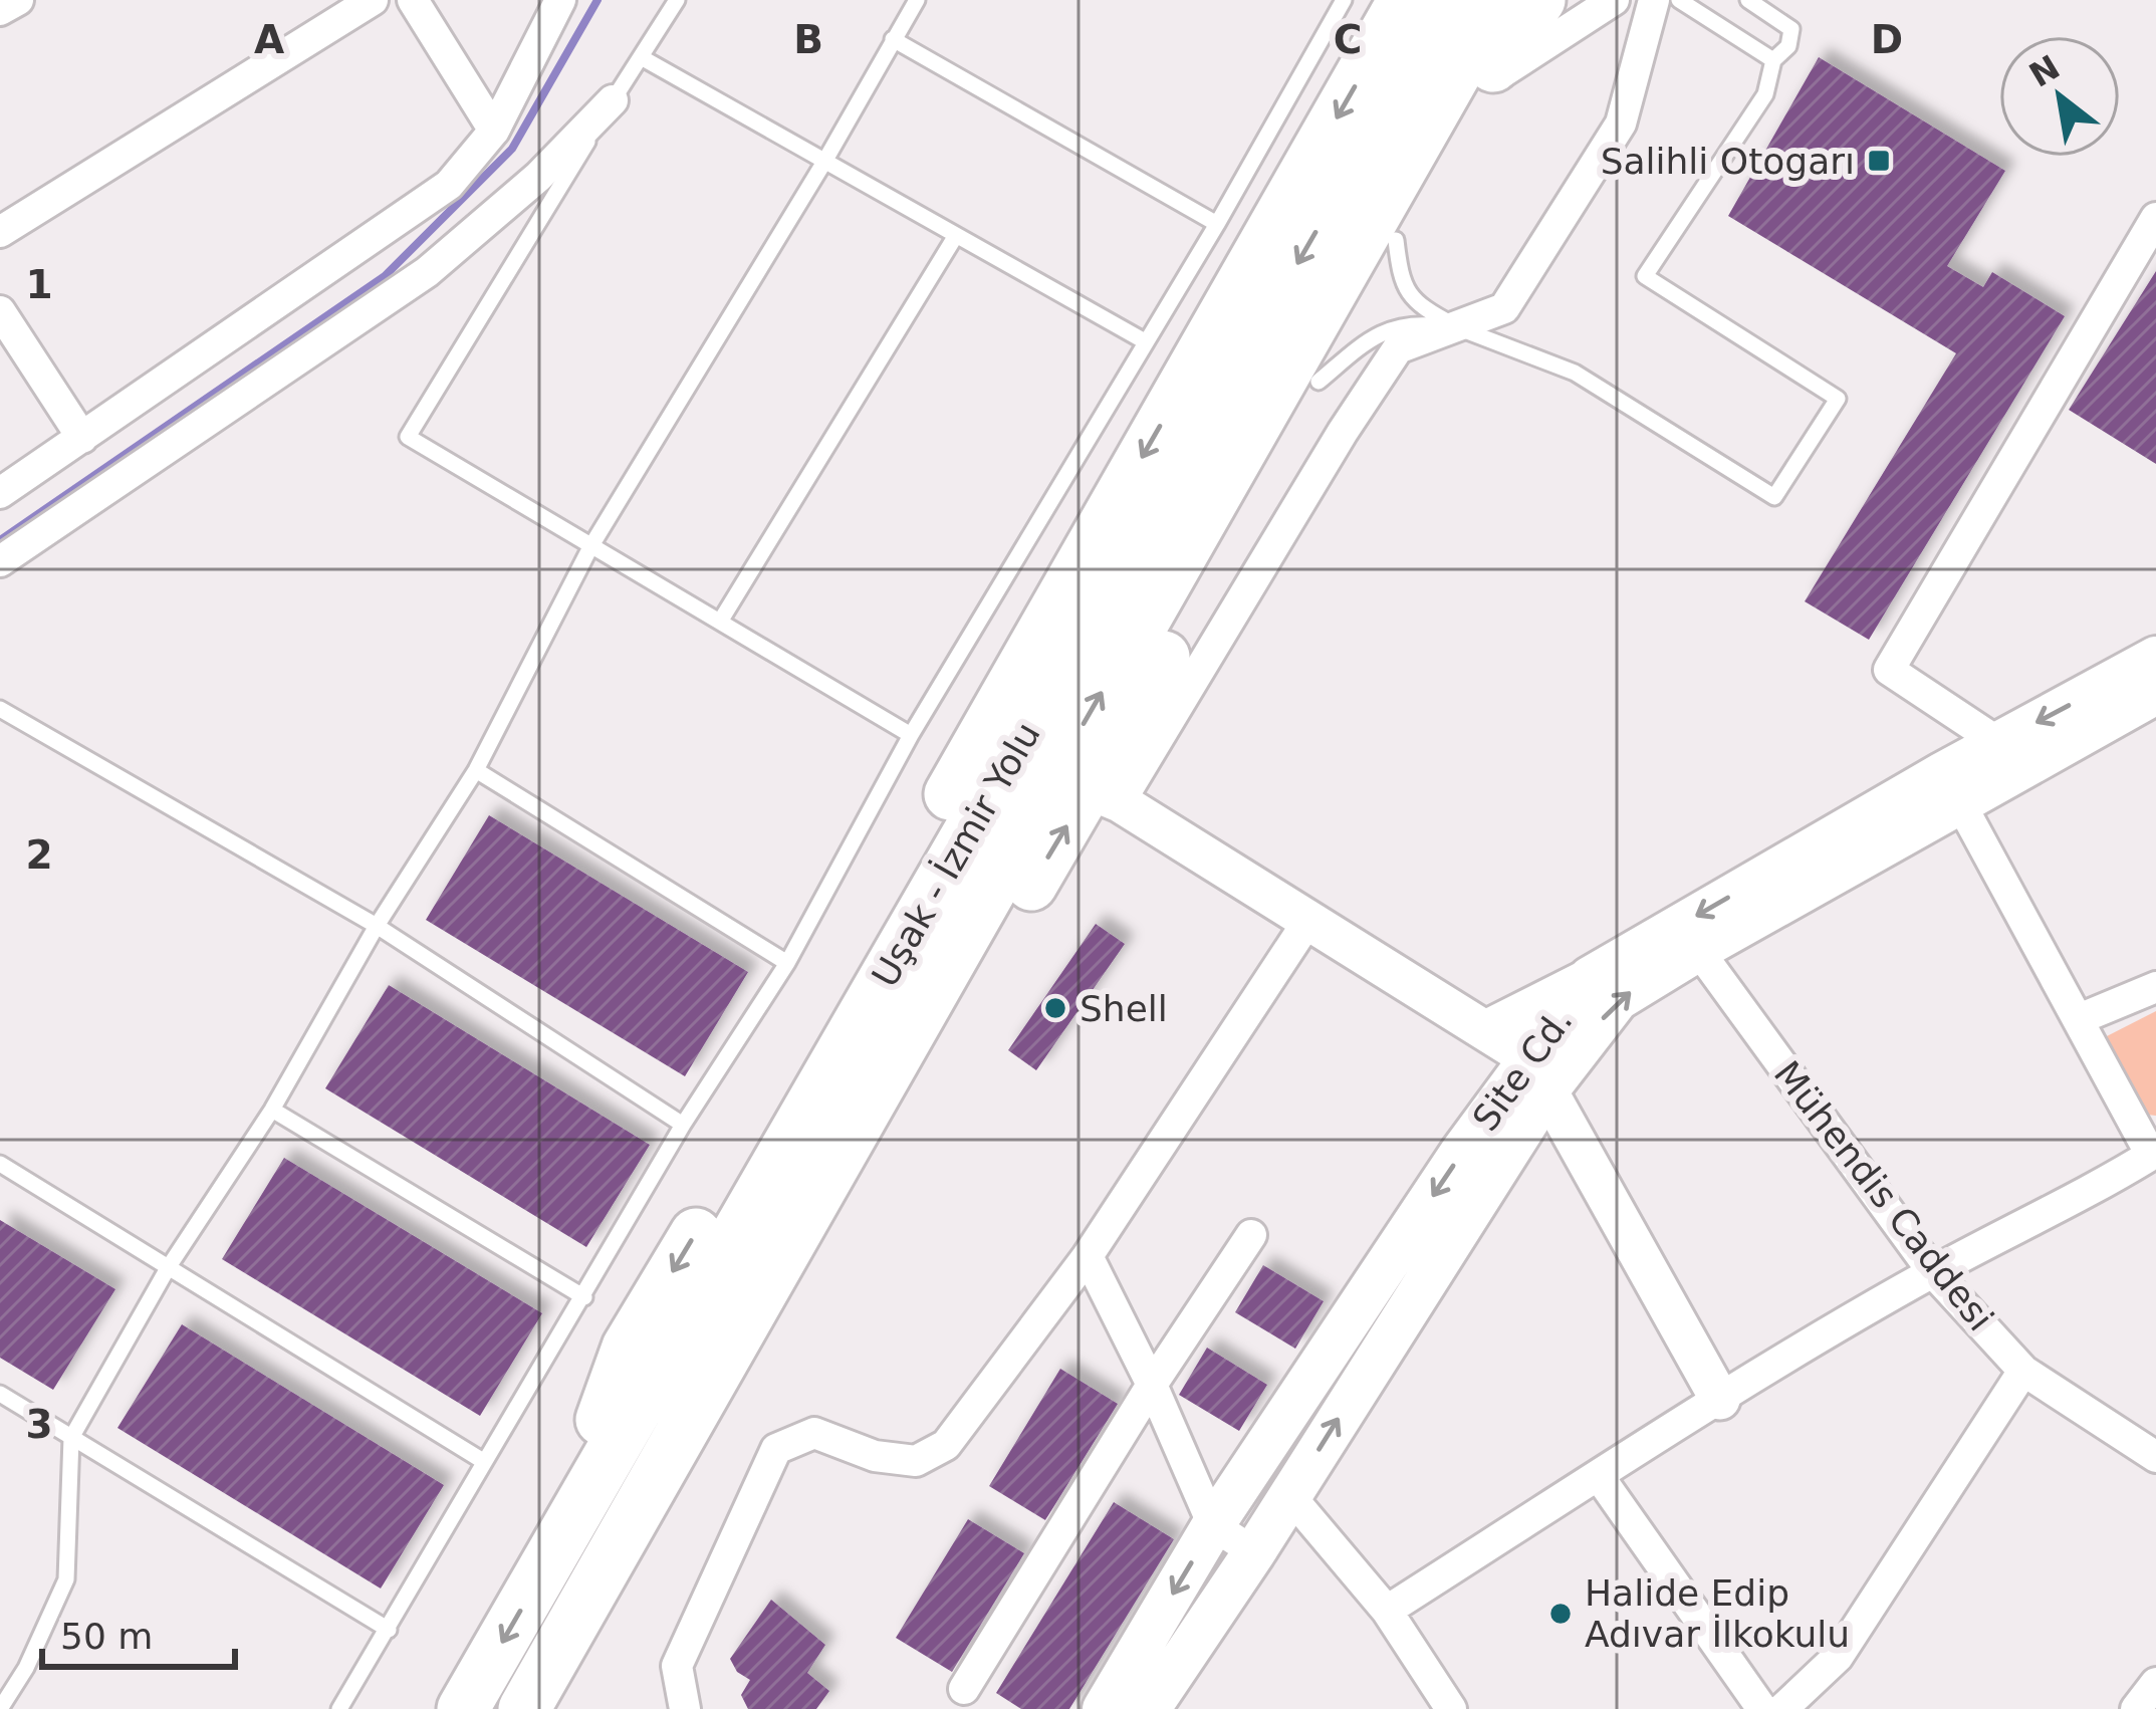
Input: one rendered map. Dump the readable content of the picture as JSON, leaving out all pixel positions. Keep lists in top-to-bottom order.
{
  "streets": {
    "highway": ["Uşak - İzmir Yolu"],
    "main road": ["Site Cd."],
    "street": ["Mühendis Caddesi"]
  },
  "crossings": [
    ["Site Cd.", "Mühendis Caddesi"]
  ],
  "places": {
    "transit": ["Salihli Otogarı"],
    "other": ["Shell", "Halide Edip Adıvar İlkokulu"]
  },
  "scale_bar": "50 m",
  "north": "top left",
  "grid": {
    "columns": [
      "A",
      "B",
      "C",
      "D"
    ],
    "rows": ["1", "2", "3"]
  }
}
